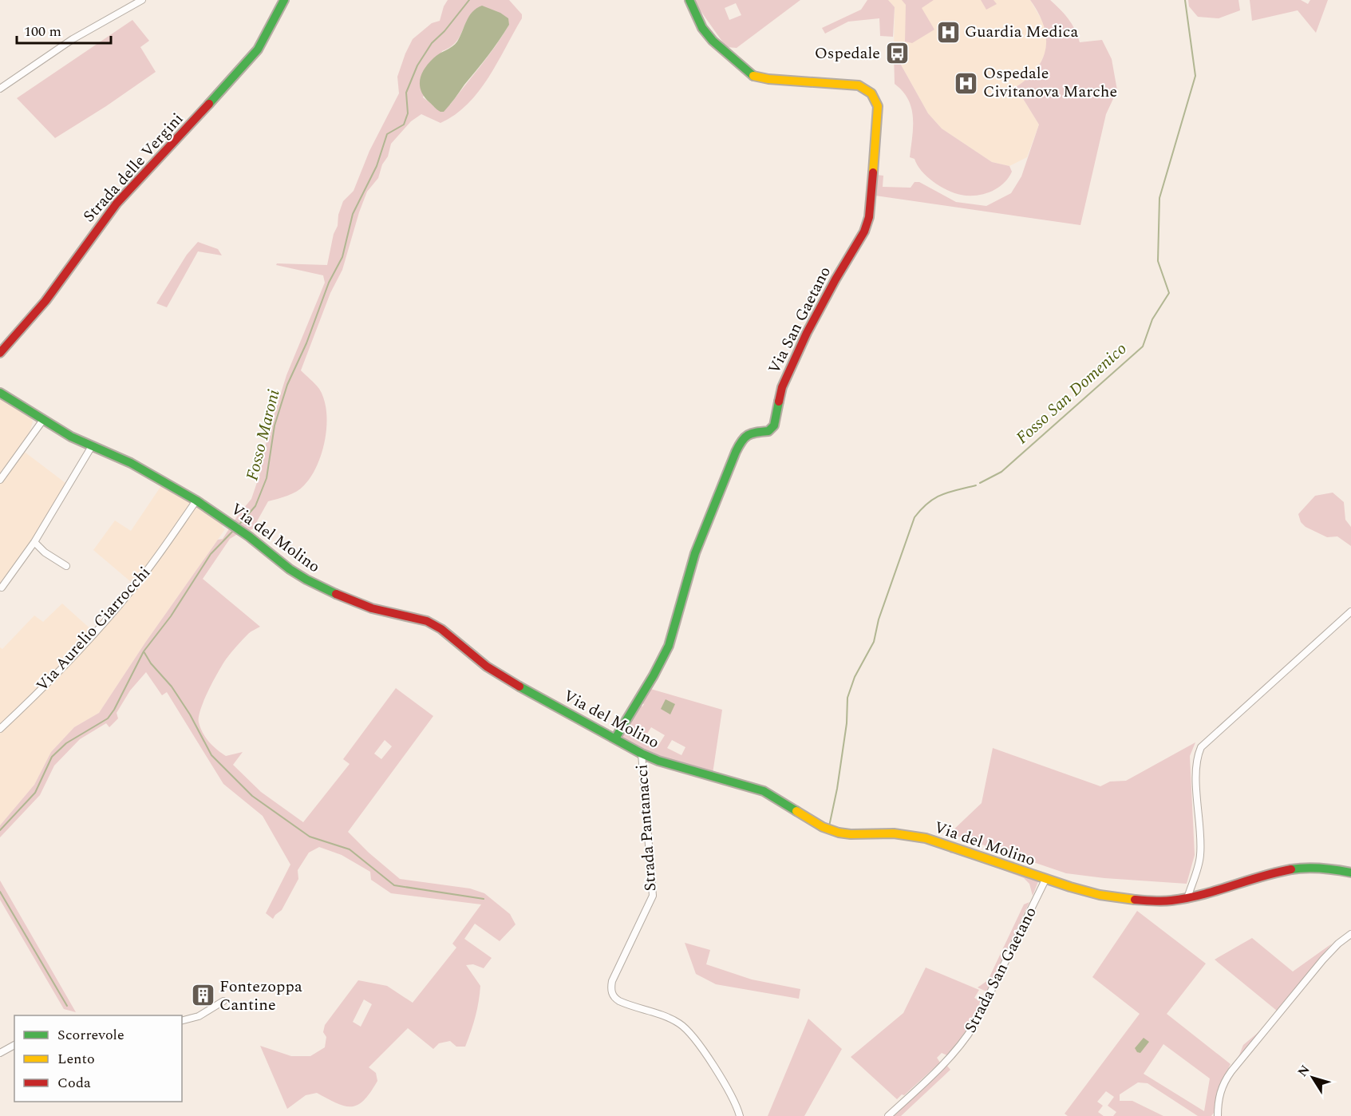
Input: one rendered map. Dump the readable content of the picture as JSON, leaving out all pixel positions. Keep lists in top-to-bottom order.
{
  "streets": {
    "street": [
      "Strada delle Vergini",
      "Via San Gaetano",
      "Via del Molino",
      "Via Aurelio Ciarrocchi",
      "Strada Pantanacci",
      "Strada San Gaetano"
    ]
  },
  "crossings": [
    ["Via San Gaetano", "Via del Molino"],
    ["Via del Molino", "Via Aurelio Ciarrocchi"],
    ["Via del Molino", "Strada Pantanacci"],
    ["Via del Molino", "Strada San Gaetano"]
  ],
  "water": ["Fosso San Domenico", "Fosso Maroni"],
  "places": {
    "hospital": ["Guardia Medica", "Ospedale Civitanova Marche"],
    "bus stop": ["Ospedale"],
    "building": ["Fontezoppa Cantine"]
  },
  "legend": ["Scorrevole", "Lento", "Coda"],
  "scale_bar": "100 m",
  "north": "top left"
}
